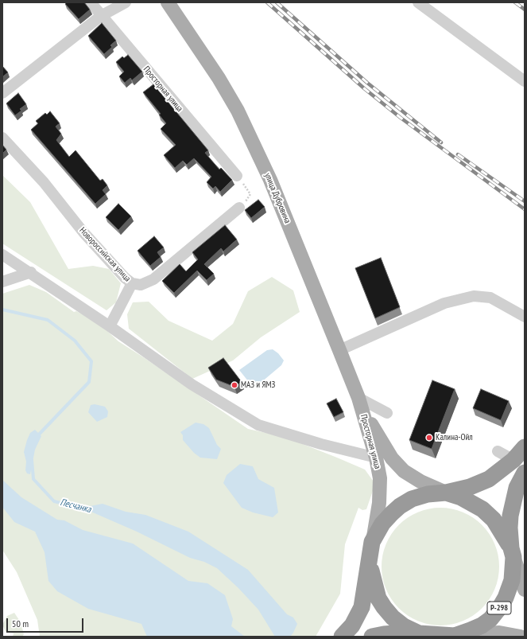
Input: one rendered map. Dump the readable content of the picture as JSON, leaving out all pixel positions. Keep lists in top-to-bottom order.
{
  "streets": {
    "highway": ["Р-298"],
    "main road": ["Просторная улица", "улица Дубровина"],
    "street": ["Новороссийская улица"]
  },
  "crossings": [
    ["Просторная улица", "улица Дубровина"],
    ["Просторная улица", "Р-298"]
  ],
  "water": ["Песчанка"],
  "places": ["МАЗ и ЯМЗ", "Калина-Ойл"],
  "scale_bar": "50 m"
}
